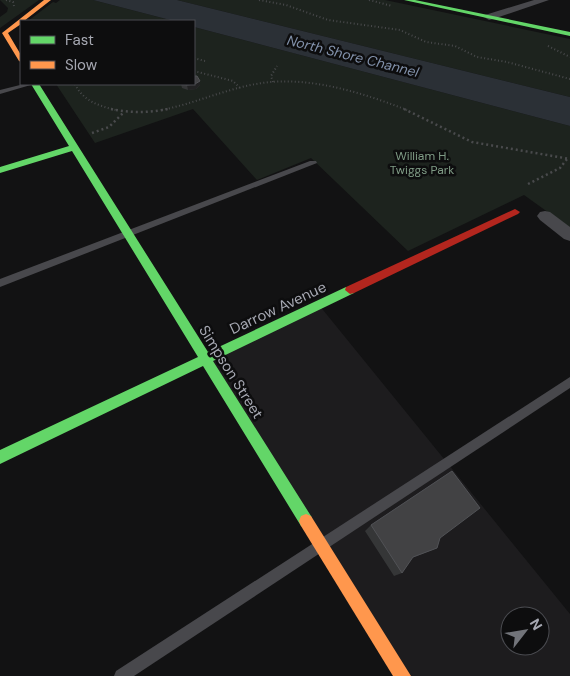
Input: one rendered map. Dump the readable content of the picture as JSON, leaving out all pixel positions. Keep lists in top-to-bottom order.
{
  "streets": {
    "street": ["Darrow Avenue", "Simpson Street"]
  },
  "crossings": [
    ["Darrow Avenue", "Simpson Street"]
  ],
  "water": ["North Shore Channel"],
  "parks": ["William H. Twiggs Park"],
  "legend": ["Fast", "Slow"],
  "north": "top right"
}
